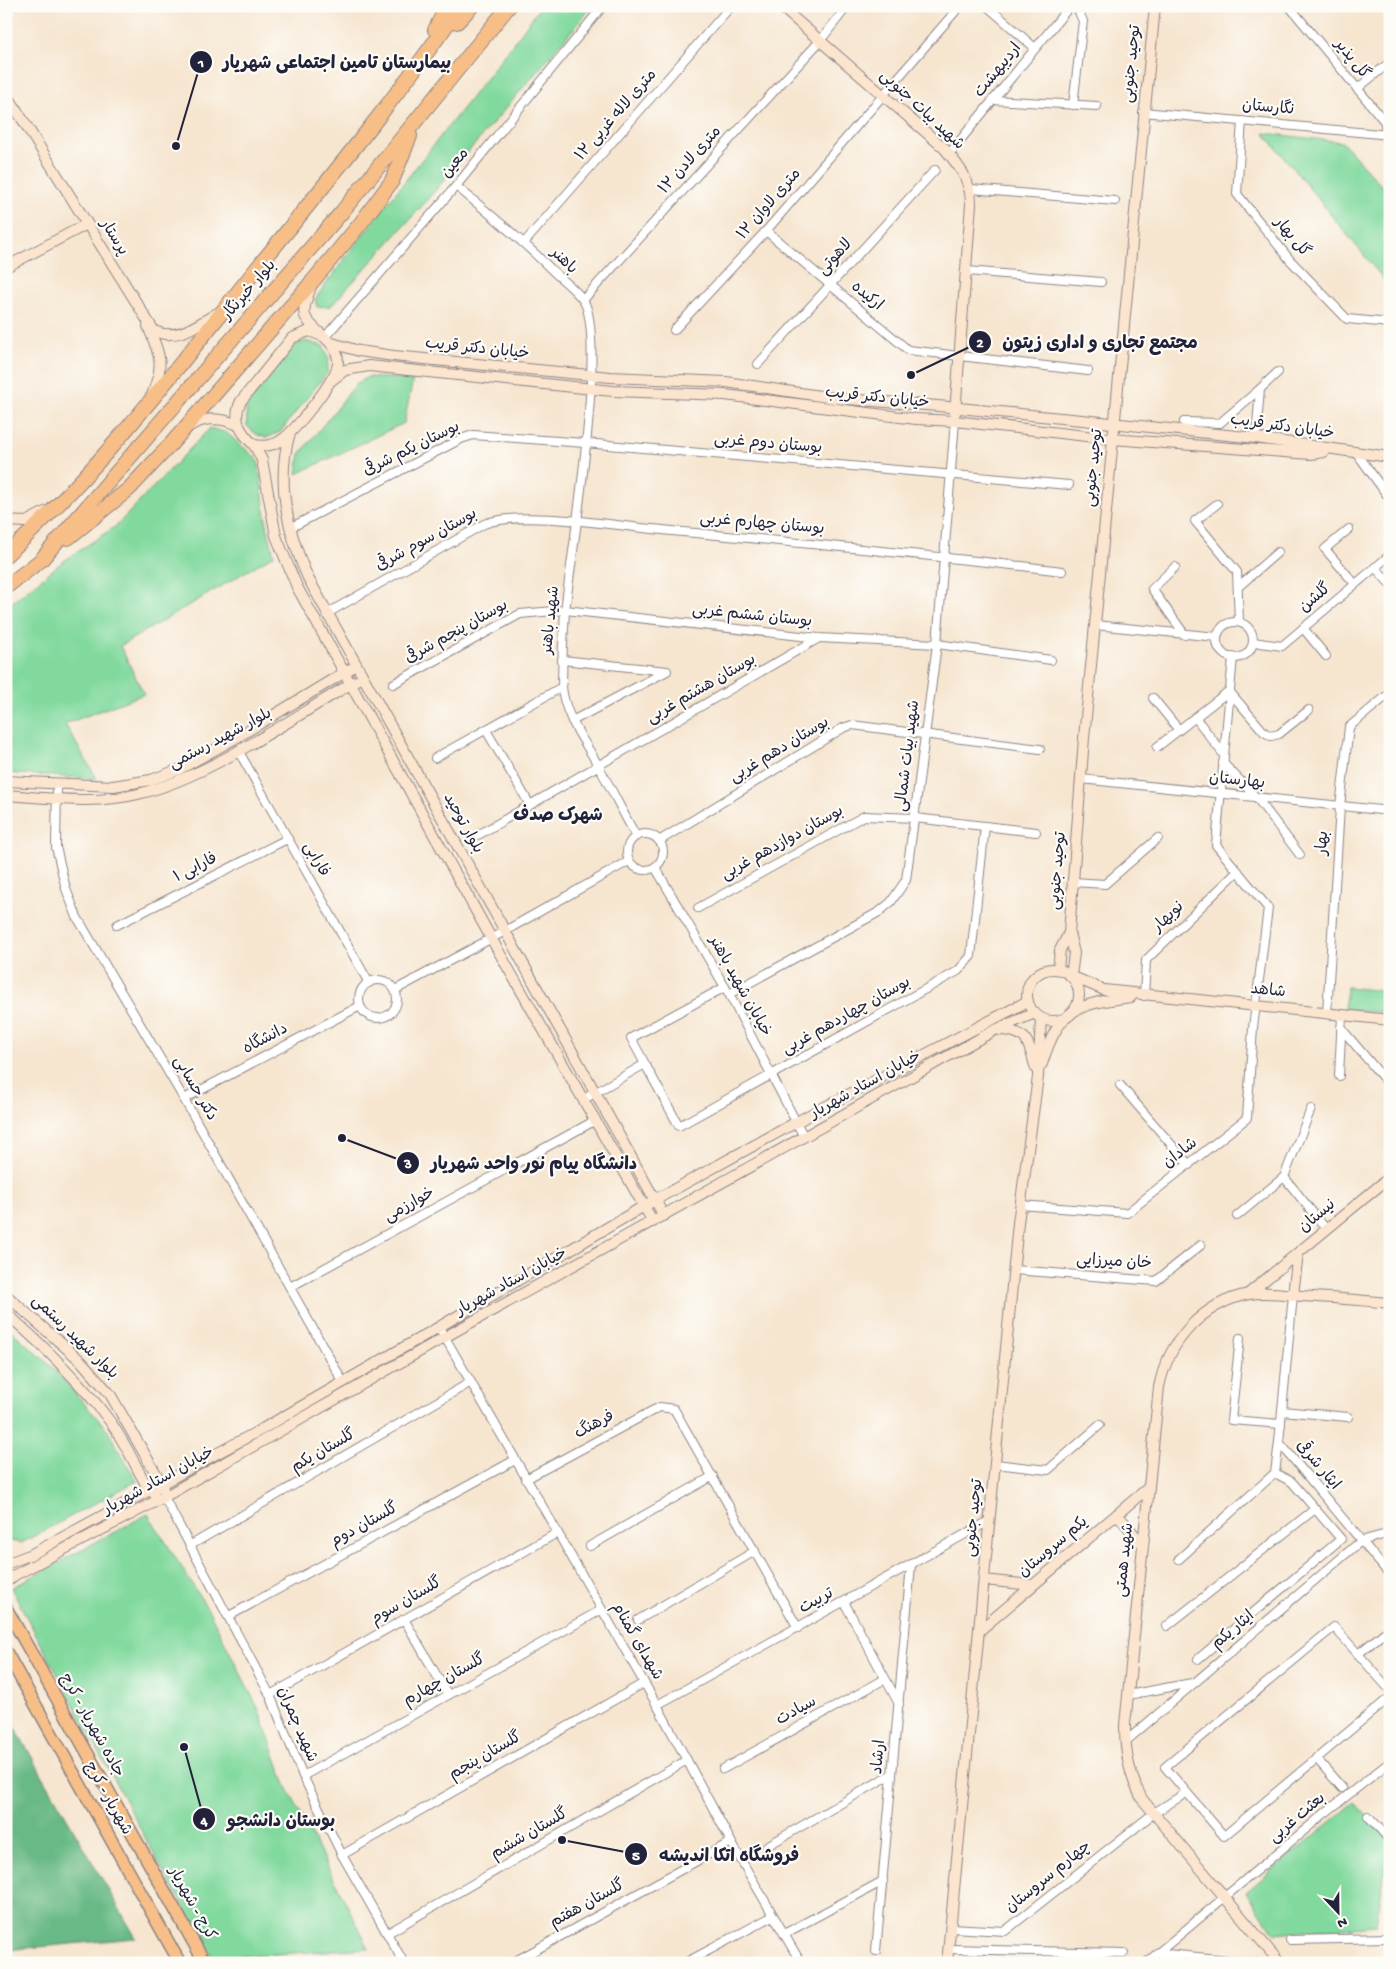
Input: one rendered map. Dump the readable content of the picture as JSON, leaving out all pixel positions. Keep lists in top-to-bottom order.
{
  "streets": {
    "highway": ["بلوار خبرنگار"],
    "main road": [
      "توحید جنوبی",
      "شهید بیات جنوبی",
      "پرستار",
      "خیابان دکتر قریب",
      "بلوار شهید رستمی",
      "بلوار توحید",
      "شاهد",
      "خیابان استاد شهریار",
      "نيستان",
      "یکم سروستان",
      "شهید همتی",
      "جاده شهریار - کرج",
      "شهریار - کرج",
      "کرج - شهریار"
    ],
    "street": [
      "گل پذیر",
      "اردیبهشت",
      "نگارستان",
      "۱۲ متری لاله غربی",
      "۱۲ متری لادن",
      "معین",
      "۱۲ متری لاوان",
      "گل بهار",
      "لاهوتی",
      "باهنر",
      "ارکیده",
      "بوستان دوم غربی",
      "بوستان یکم شرقی",
      "بوستان چهارم غربی",
      "بوستان سوم شرقی",
      "گلشن",
      "بوستان ششم غربی",
      "شهید باهنر",
      "بوستان پنجم شرقی",
      "بوستان هشتم غربی",
      "بوستان دهم غربی",
      "شهید بیات شمالی",
      "بهارستان",
      "بهار",
      "بوستان دوازدهم غربی",
      "فارابی",
      "فارابی ۱",
      "نوبهار",
      "خیابان شهید باهنر",
      "بوستان چهاردهم غربی",
      "دانشگاه",
      "دکتر حسابی",
      "شادان",
      "خوارزمی",
      "خان میرزایی",
      "فرهنگ",
      "گلستان یکم",
      "ایثار شرقی",
      "گلستان دوم",
      "گلستان سوم",
      "تربیت",
      "ایثار یکم",
      "شهدای گمنام",
      "گلستان چهارم",
      "سیادت",
      "شهید چمران",
      "گلستان پنجم",
      "ارشاد",
      "بعثت غربی",
      "گلستان ششم",
      "چهارم سروستان",
      "گلستان هفتم"
    ]
  },
  "crossings": [
    ["گل پذیر", "نگارستان"],
    ["توحید جنوبی", "نگارستان"],
    ["توحید جنوبی", "خیابان دکتر قریب"],
    ["توحید جنوبی", "بهارستان"],
    ["توحید جنوبی", "خیابان استاد شهریار"],
    ["توحید جنوبی", "شادان"],
    ["توحید جنوبی", "خان میرزایی"],
    ["توحید جنوبی", "یکم سروستان"],
    ["توحید جنوبی", "تربیت"],
    ["توحید جنوبی", "چهارم سروستان"],
    ["اردیبهشت", "شهید بیات جنوبی"],
    ["نگارستان", "گل بهار"],
    ["شهید بیات جنوبی", "۱۲ متری لادن"],
    ["شهید بیات جنوبی", "۱۲ متری لاوان"],
    ["۱۲ متری لاله غربی", "باهنر"],
    ["۱۲ متری لادن", "باهنر"],
    ["معین", "باهنر"],
    ["معین", "خیابان دکتر قریب"],
    ["۱۲ متری لاوان", "ارکیده"],
    ["پرستار", "بلوار خبرنگار"],
    ["لاهوتی", "ارکیده"],
    ["خیابان دکتر قریب", "شهید باهنر"],
    ["خیابان دکتر قریب", "شهید بیات شمالی"],
    ["خیابان دکتر قریب", "بلوار توحید"],
    ["بوستان دوم غربی", "بوستان یکم شرقی"],
    ["بوستان دوم غربی", "شهید باهنر"],
    ["بوستان دوم غربی", "شهید بیات شمالی"],
    ["بوستان یکم شرقی", "شهید باهنر"],
    ["بوستان یکم شرقی", "بلوار توحید"],
    ["بوستان چهارم غربی", "بوستان سوم شرقی"],
    ["بوستان چهارم غربی", "شهید باهنر"],
    ["بوستان چهارم غربی", "شهید بیات شمالی"],
    ["بوستان سوم شرقی", "شهید باهنر"],
    ["بوستان سوم شرقی", "بلوار توحید"],
    ["گلشن", "شادان"],
    ["بوستان ششم غربی", "شهید باهنر"],
    ["بوستان ششم غربی", "بوستان پنجم شرقی"],
    ["بوستان ششم غربی", "بوستان هشتم غربی"],
    ["بوستان ششم غربی", "شهید بیات شمالی"],
    ["شهید باهنر", "بوستان پنجم شرقی"],
    ["شهید باهنر", "بوستان هشتم غربی"],
    ["شهید باهنر", "بوستان دهم غربی"],
    ["شهید باهنر", "خیابان شهید باهنر"],
    ["بلوار شهید رستمی", "بلوار توحید"],
    ["بلوار شهید رستمی", "فارابی"],
    ["بلوار شهید رستمی", "خیابان استاد شهریار"],
    ["بلوار شهید رستمی", "دکتر حسابی"],
    ["بوستان دهم غربی", "شهید بیات شمالی"],
    ["بوستان دهم غربی", "خیابان شهید باهنر"],
    ["شهید بیات شمالی", "بوستان دوازدهم غربی"],
    ["شهید بیات شمالی", "خیابان شهید باهنر"],
    ["شهید بیات شمالی", "بوستان چهاردهم غربی"],
    ["بهارستان", "بهار"],
    ["بهارستان", "شادان"],
    ["بلوار توحید", "خیابان استاد شهریار"],
    ["بلوار توحید", "خوارزمی"],
    ["بهار", "شاهد"],
    ["بوستان دوازدهم غربی", "بوستان چهاردهم غربی"],
    ["فارابی", "فارابی ۱"],
    ["فارابی", "دانشگاه"],
    ["نوبهار", "شاهد"],
    ["نوبهار", "شادان"],
    ["خیابان شهید باهنر", "بوستان چهاردهم غربی"],
    ["خیابان شهید باهنر", "خیابان استاد شهریار"],
    ["شاهد", "شادان"],
    ["دانشگاه", "دکتر حسابی"],
    ["خیابان استاد شهریار", "دکتر حسابی"],
    ["خیابان استاد شهریار", "شهدای گمنام"],
    ["خیابان استاد شهریار", "شهید چمران"],
    ["دکتر حسابی", "خوارزمی"],
    ["نيستان", "ایثار شرقی"],
    ["نيستان", "شهید همتی"],
    ["فرهنگ", "شهدای گمنام"],
    ["گلستان یکم", "شهدای گمنام"],
    ["گلستان یکم", "شهید چمران"],
    ["ایثار شرقی", "شهید همتی"],
    ["ایثار شرقی", "ایثار یکم"],
    ["گلستان دوم", "شهدای گمنام"],
    ["گلستان دوم", "شهید چمران"],
    ["یکم سروستان", "شهید همتی"],
    ["شهید همتی", "ایثار یکم"],
    ["شهید همتی", "بعثت غربی"],
    ["شهید همتی", "چهارم سروستان"],
    ["گلستان سوم", "شهدای گمنام"],
    ["گلستان سوم", "شهید چمران"],
    ["تربیت", "شهدای گمنام"],
    ["تربیت", "ارشاد"],
    ["شهدای گمنام", "گلستان چهارم"],
    ["شهدای گمنام", "گلستان پنجم"],
    ["شهدای گمنام", "گلستان ششم"],
    ["شهدای گمنام", "گلستان هفتم"],
    ["گلستان چهارم", "شهید چمران"],
    ["شهید چمران", "گلستان پنجم"],
    ["شهید چمران", "گلستان ششم"],
    ["جاده شهریار - کرج", "کرج - شهریار"]
  ],
  "districts": ["شهرک صدف"],
  "places": [
    "بیمارستان تامین اجتماعی شهریار",
    "مجتمع تجاری و اداری زیتون",
    "دانشگاه پیام نور واحد شهریار",
    "بوستان دانشجو",
    "فروشگاه اتکا اندیشه"
  ],
  "north": "bottom"
}
